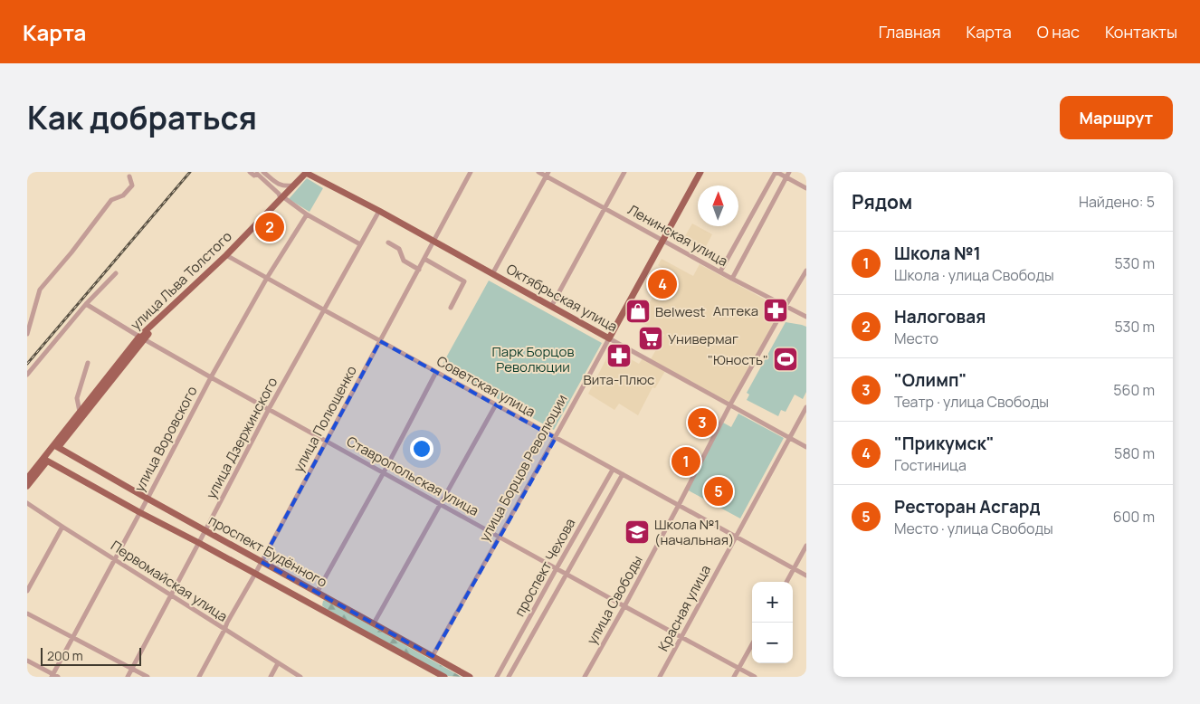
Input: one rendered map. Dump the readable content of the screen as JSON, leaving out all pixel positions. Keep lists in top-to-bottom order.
{
  "streets": {
    "main road": [
      "улица Льва Толстого",
      "Октябрьская улица",
      "улица Борцов Революции",
      "проспект Будённого"
    ],
    "street": [
      "Ленинская улица",
      "Советская улица",
      "улица Полющенко",
      "улица Дзержинского",
      "улица Воровского",
      "Ставропольская улица",
      "проспект Чехова",
      "Первомайская улица",
      "улица Свободы",
      "Красная улица"
    ]
  },
  "crossings": [
    ["Ленинская улица", "улица Борцов Революции"],
    ["Ленинская улица", "улица Свободы"],
    ["улица Льва Толстого", "Октябрьская улица"],
    ["улица Льва Толстого", "Советская улица"],
    ["улица Льва Толстого", "Ставропольская улица"],
    ["улица Льва Толстого", "проспект Будённого"],
    ["Октябрьская улица", "улица Полющенко"],
    ["Октябрьская улица", "улица Дзержинского"],
    ["Октябрьская улица", "улица Борцов Революции"],
    ["Октябрьская улица", "улица Свободы"],
    ["Октябрьская улица", "Красная улица"],
    ["Советская улица", "улица Полющенко"],
    ["Советская улица", "улица Дзержинского"],
    ["Советская улица", "улица Воровского"],
    ["Советская улица", "улица Борцов Революции"],
    ["Советская улица", "проспект Чехова"],
    ["Советская улица", "улица Свободы"],
    ["Советская улица", "Красная улица"],
    ["улица Полющенко", "Ставропольская улица"],
    ["улица Полющенко", "проспект Будённого"],
    ["улица Полющенко", "Первомайская улица"],
    ["улица Дзержинского", "Ставропольская улица"],
    ["улица Дзержинского", "проспект Будённого"],
    ["улица Дзержинского", "Первомайская улица"],
    ["улица Воровского", "Ставропольская улица"],
    ["улица Воровского", "проспект Будённого"],
    ["улица Воровского", "Первомайская улица"],
    ["улица Борцов Революции", "Ставропольская улица"],
    ["улица Борцов Революции", "проспект Будённого"],
    ["Ставропольская улица", "проспект Чехова"],
    ["Ставропольская улица", "улица Свободы"],
    ["Ставропольская улица", "Красная улица"]
  ],
  "parks": ["Парк Борцов Революции"],
  "places": {
    "pharmacy": ["Аптека", "Вита-Плюс"],
    "shop": ["Belwest"],
    "supermarket": ["Универмаг"],
    "sports": ["\"Юность\""],
    "school or university": ["Школа №1 (начальная)"]
  },
  "scale_bar": "200 m",
  "north": "top",
  "page": {
    "header": "Карта",
    "nav": [
      "Главная",
      "Карта",
      "О нас",
      "Контакты"
    ],
    "title": "Как добраться",
    "buttons": "Маршрут",
    "heading": ["Рядом", "Найдено: 5"],
    "pins": [
      "2",
      "4",
      "3",
      "1",
      "5"
    ],
    "list": [
      {
        "mark": "1",
        "name": "Школа №1",
        "note": "Школа · улица Свободы",
        "value": "530 m"
      },
      {
        "mark": "2",
        "name": "Налоговая",
        "note": "Место",
        "value": "530 m"
      },
      {
        "mark": "3",
        "name": "\"Олимп\"",
        "note": "Театр · улица Свободы",
        "value": "560 m"
      },
      {
        "mark": "4",
        "name": "\"Прикумск\"",
        "note": "Гостиница",
        "value": "580 m"
      },
      {
        "mark": "5",
        "name": "Ресторан Асгард",
        "note": "Место · улица Свободы",
        "value": "600 m"
      }
    ],
    "map_buttons": ["+", "−"],
    "scale": "200 m"
  }
}
